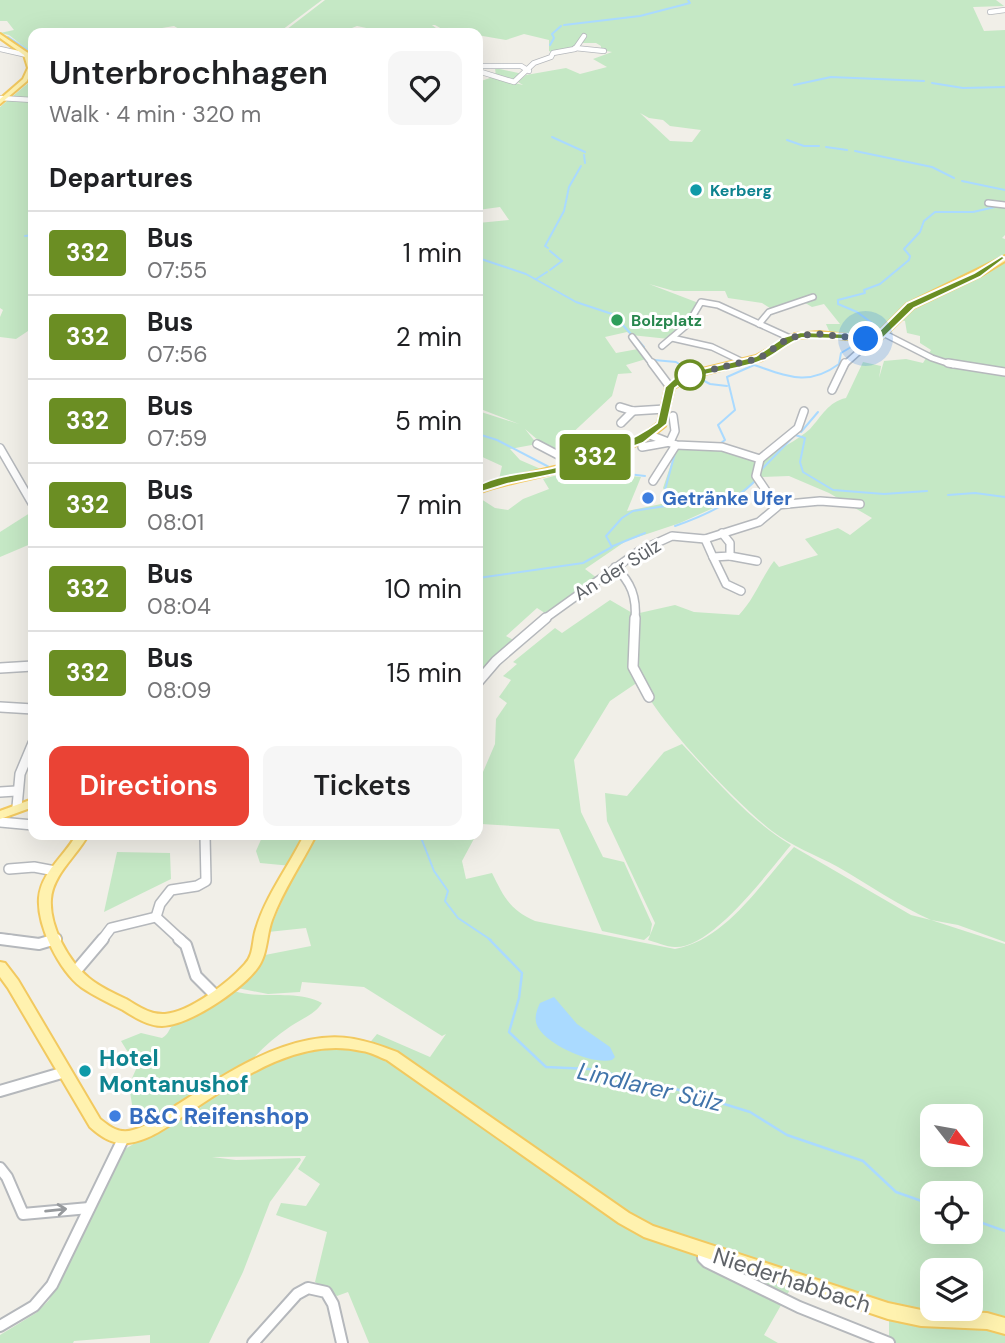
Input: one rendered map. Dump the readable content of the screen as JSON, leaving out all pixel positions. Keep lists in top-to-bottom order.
{
  "streets": {
    "main road": ["Niederhabbach"],
    "street": ["An der Sülz"]
  },
  "water": ["Lindlarer Sülz"],
  "places": [
    "Kerberg",
    "Bolzplatz",
    "Getränke Ufer",
    "Hotel Montanushof",
    "B&C Reifenshop"
  ],
  "lines": ["bus line 332"],
  "north": "bottom right",
  "page": {
    "on_map": "332",
    "heading": [
      ["Unterbrochhagen", "Walk · 4 min · 320 m"],
      "Departures"
    ],
    "list": [
      {
        "mark": "332",
        "name": "Bus",
        "note": "07:55",
        "value": "1 min"
      },
      {
        "mark": "332",
        "name": "Bus",
        "note": "07:56",
        "value": "2 min"
      },
      {
        "mark": "332",
        "name": "Bus",
        "note": "07:59",
        "value": "5 min"
      },
      {
        "mark": "332",
        "name": "Bus",
        "note": "08:01",
        "value": "7 min"
      },
      {
        "mark": "332",
        "name": "Bus",
        "note": "08:04",
        "value": "10 min"
      },
      {
        "mark": "332",
        "name": "Bus",
        "note": "08:09",
        "value": "15 min"
      }
    ],
    "buttons": ["Directions", "Tickets"]
  }
}
